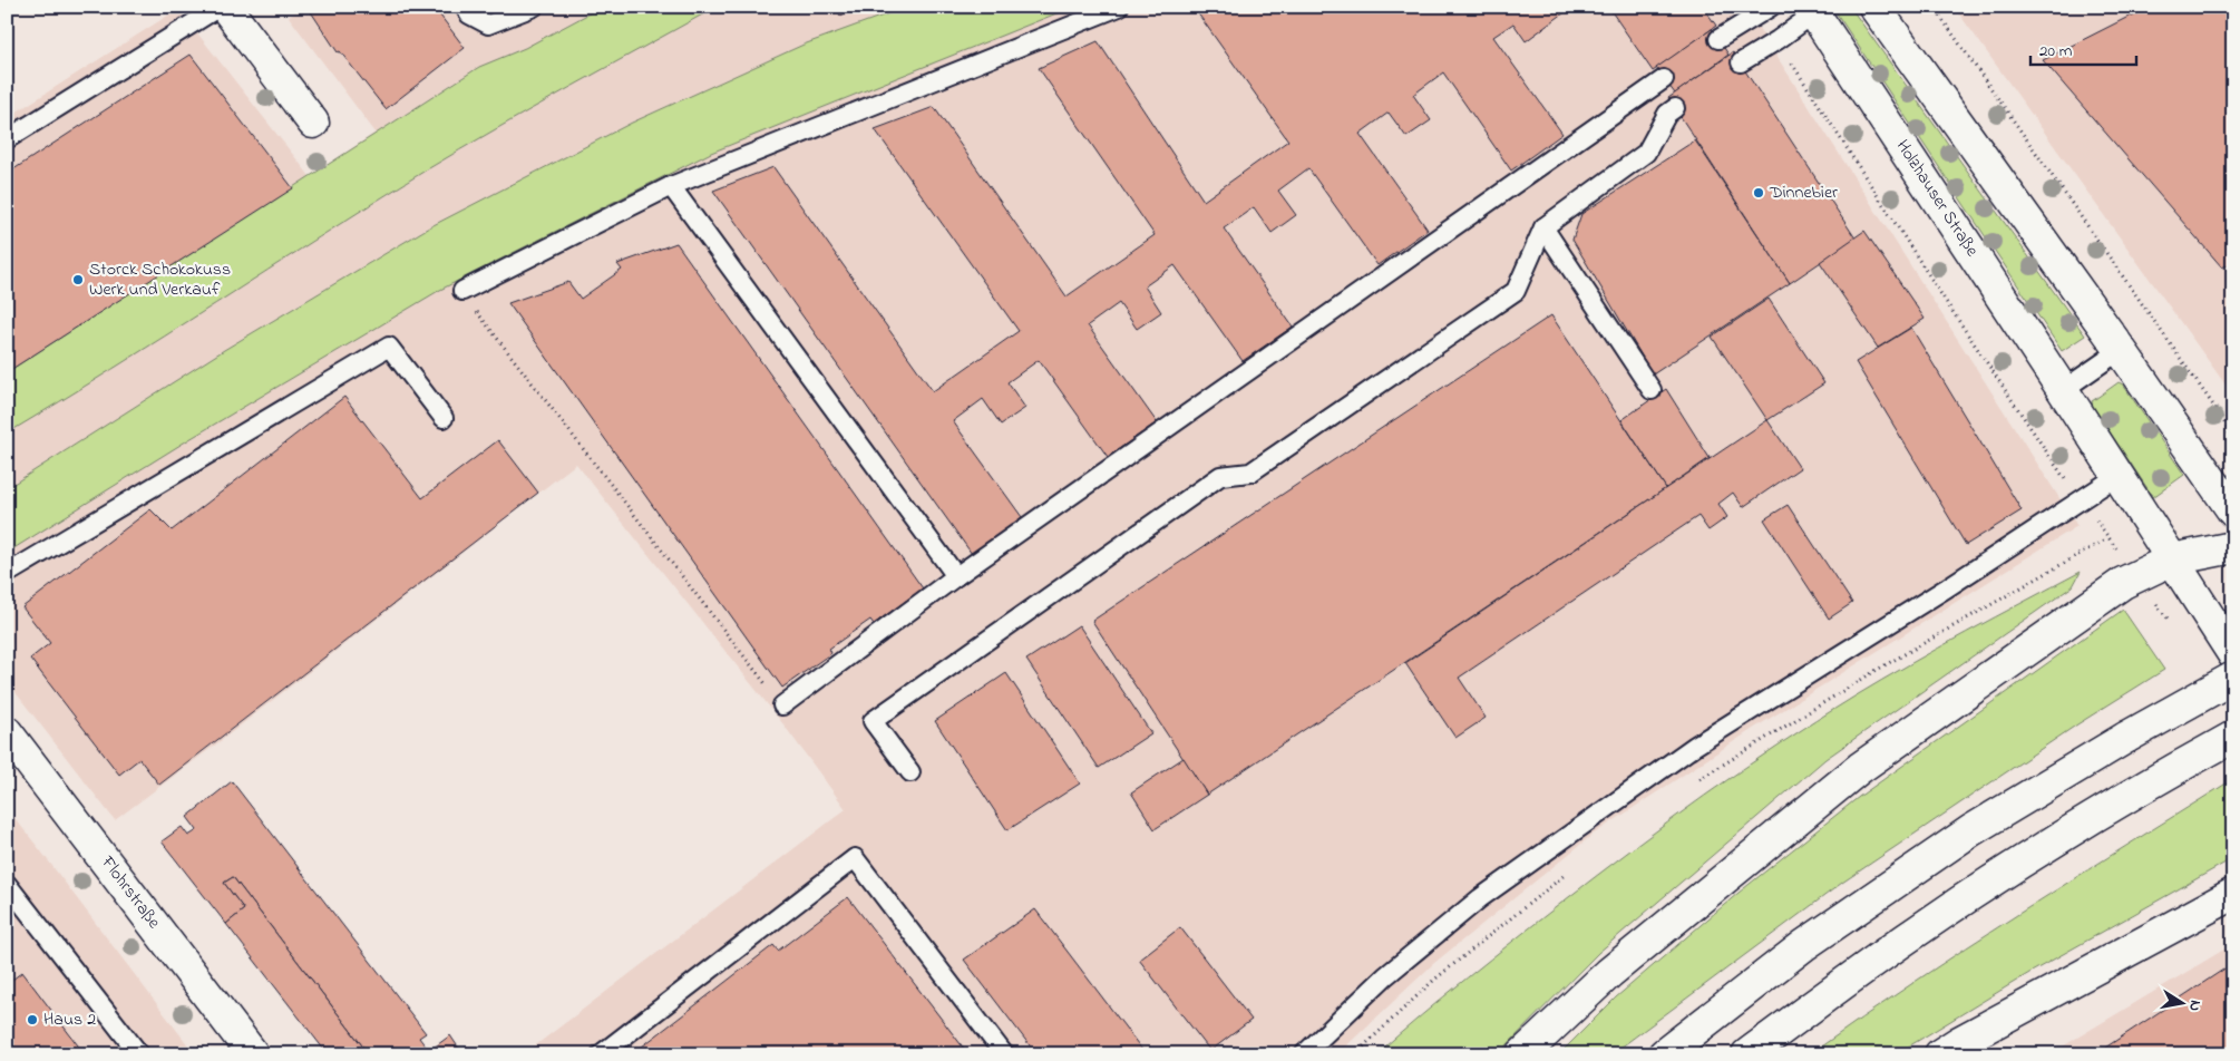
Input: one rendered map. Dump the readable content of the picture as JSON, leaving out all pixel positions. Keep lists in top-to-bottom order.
{
  "streets": {
    "main road": ["Holzhauser Straße", "Flohrstraße"]
  },
  "places": ["Dinnebier", "Storck Schokokuss Werk und Verkauf", "Haus 2"],
  "scale_bar": "20 m",
  "north": "right"
}
